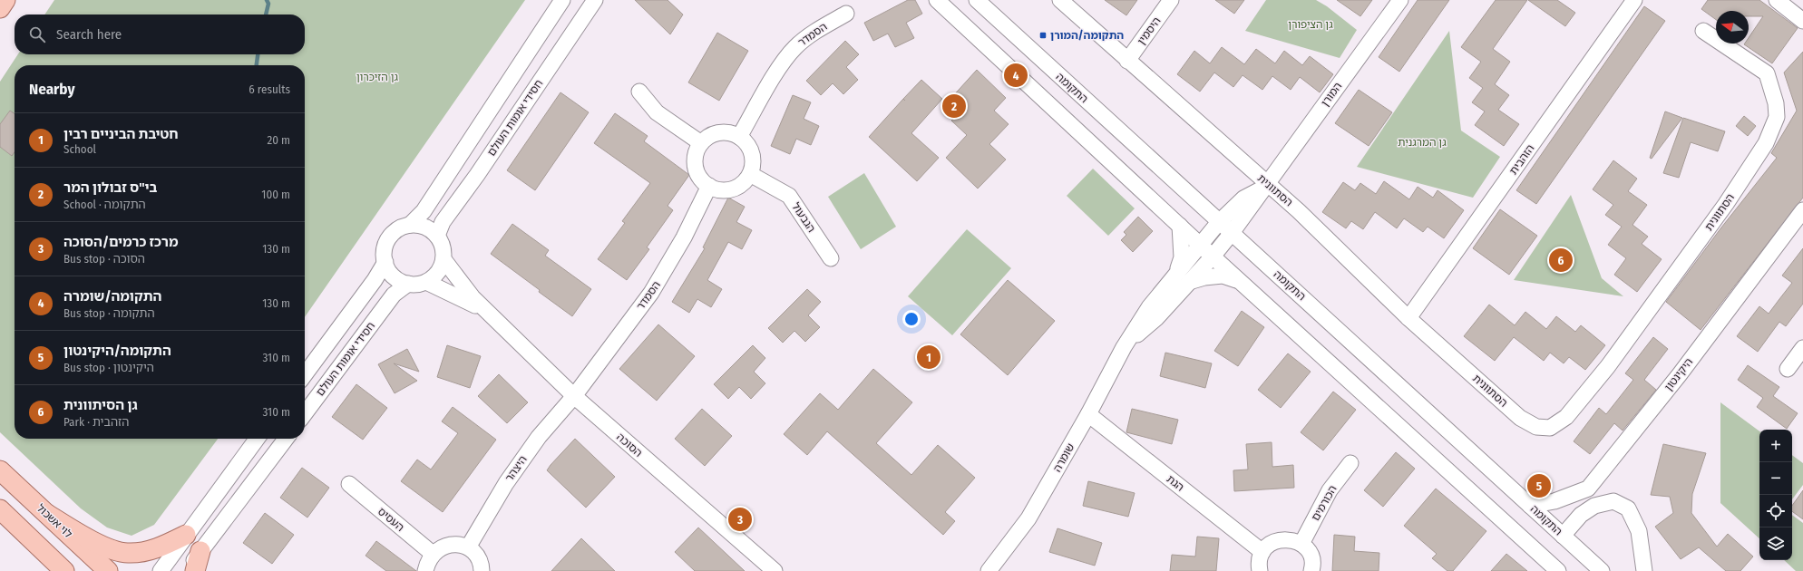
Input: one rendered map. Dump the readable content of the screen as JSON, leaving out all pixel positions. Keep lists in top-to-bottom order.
{
  "streets": {
    "main road": ["לוי אשכול"],
    "street": [
      "היסמין",
      "הסמדר",
      "התקומה",
      "המורן",
      "חסידי אומות העולם",
      "הזהבית",
      "הסתוונית",
      "הגבעול",
      "היקינטון",
      "הסוכה",
      "שומרה",
      "היצהר",
      "הגת",
      "הכורמים",
      "העסיס"
    ]
  },
  "crossings": [
    ["היסמין", "הסתוונית"],
    ["הסמדר", "הגבעול"],
    ["הסמדר", "הסוכה"],
    ["הסמדר", "היצהר"],
    ["התקומה", "המורן"],
    ["התקומה", "היקינטון"],
    ["התקומה", "שומרה"],
    ["המורן", "הסתוונית"],
    ["המורן", "שומרה"],
    ["חסידי אומות העולם", "הסוכה"],
    ["הזהבית", "הסתוונית"],
    ["הסוכה", "היצהר"],
    ["שומרה", "הגת"]
  ],
  "parks": ["גן הציפורן", "גן הזיכרון", "גן המרגנית"],
  "places": {
    "transit": ["התקומה/המורן"]
  },
  "north": "left",
  "page": {
    "search": "Search here",
    "pins": [
      "4",
      "2",
      "6",
      "1",
      "5",
      "3"
    ],
    "heading": ["Nearby", "6 results"],
    "list": [
      {
        "mark": "1",
        "name": "חטיבת הביניים רבין",
        "note": "School",
        "value": "20 m"
      },
      {
        "mark": "2",
        "name": "בי\"ס זבולון המר",
        "note": "School · התקומה",
        "value": "100 m"
      },
      {
        "mark": "3",
        "name": "מרכז כרמים/הסוכה",
        "note": "Bus stop · הסוכה",
        "value": "130 m"
      },
      {
        "mark": "4",
        "name": "התקומה/שומרה",
        "note": "Bus stop · התקומה",
        "value": "130 m"
      },
      {
        "mark": "5",
        "name": "התקומה/היקינטון",
        "note": "Bus stop · היקינטון",
        "value": "310 m"
      },
      {
        "mark": "6",
        "name": "גן הסיתוונית",
        "note": "Park · הזהבית",
        "value": "310 m"
      }
    ],
    "map_buttons": ["+", "−"]
  }
}
